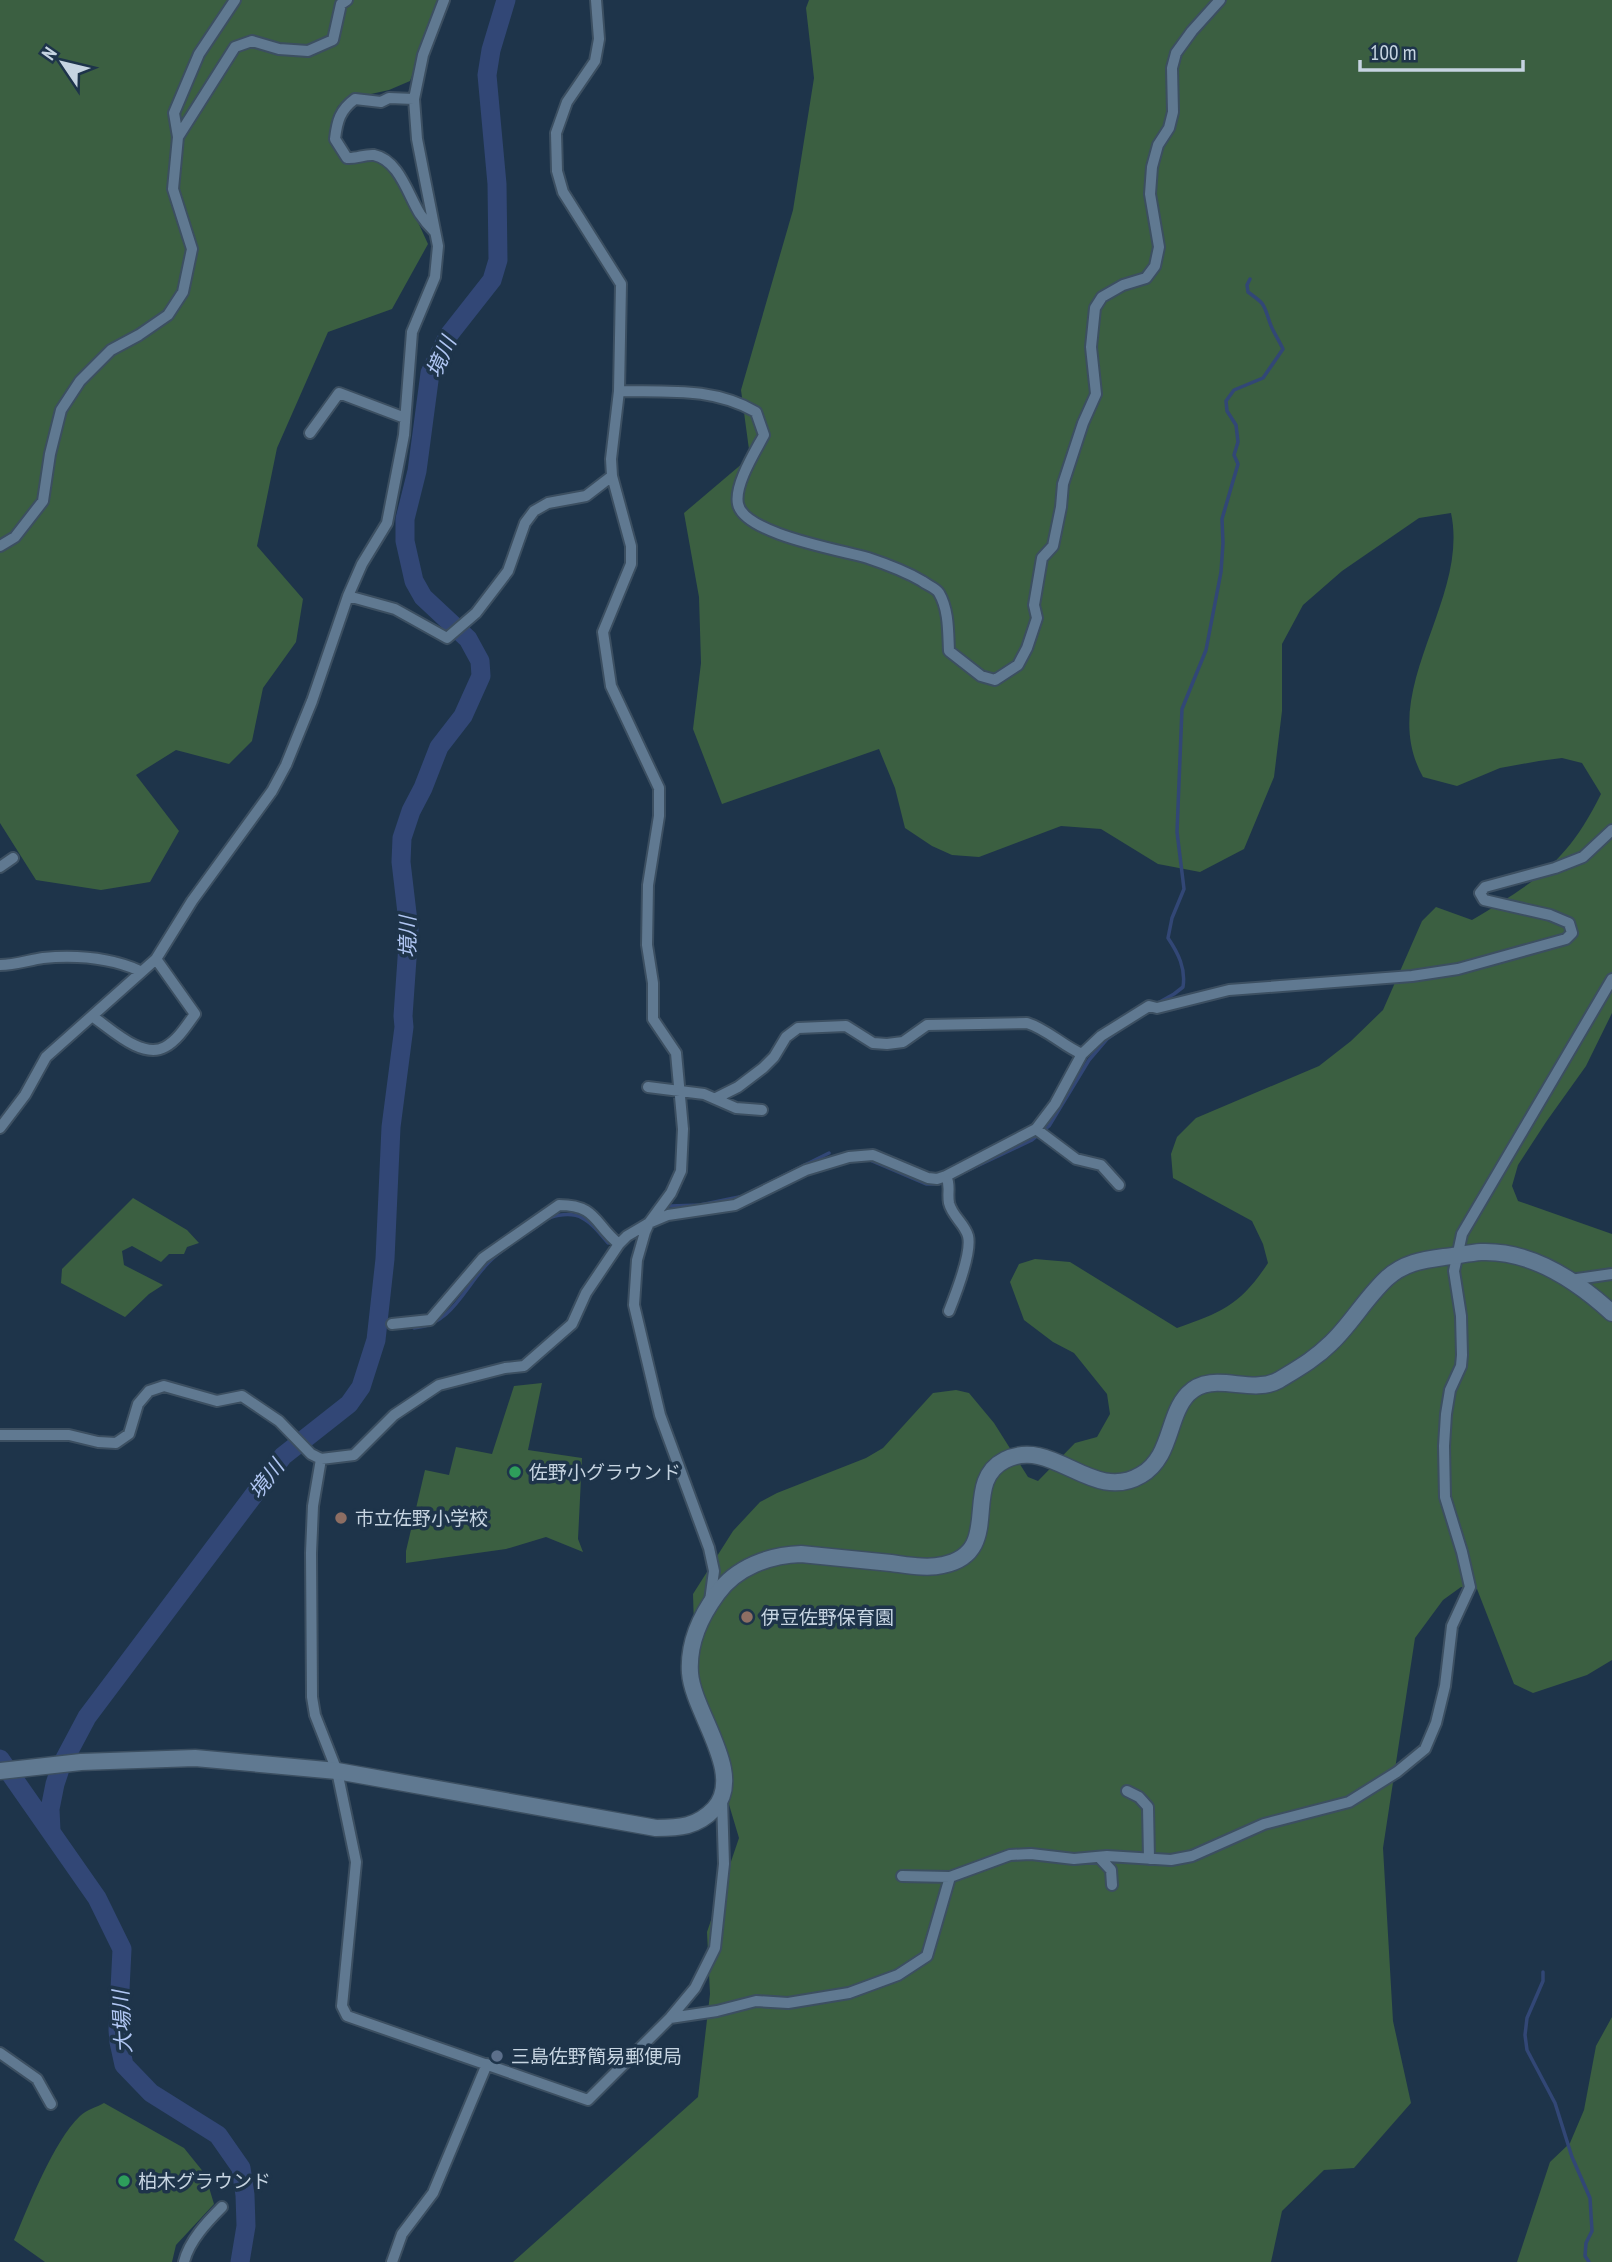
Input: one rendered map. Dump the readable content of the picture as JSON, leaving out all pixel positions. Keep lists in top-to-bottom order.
{
  "water": ["境川", "大場川"],
  "places": [
    "佐野小グラウンド",
    "市立佐野小学校",
    "伊豆佐野保育園",
    "三島佐野簡易郵便局",
    "柏木グラウンド"
  ],
  "scale_bar": "100 m",
  "north": "top left"
}
